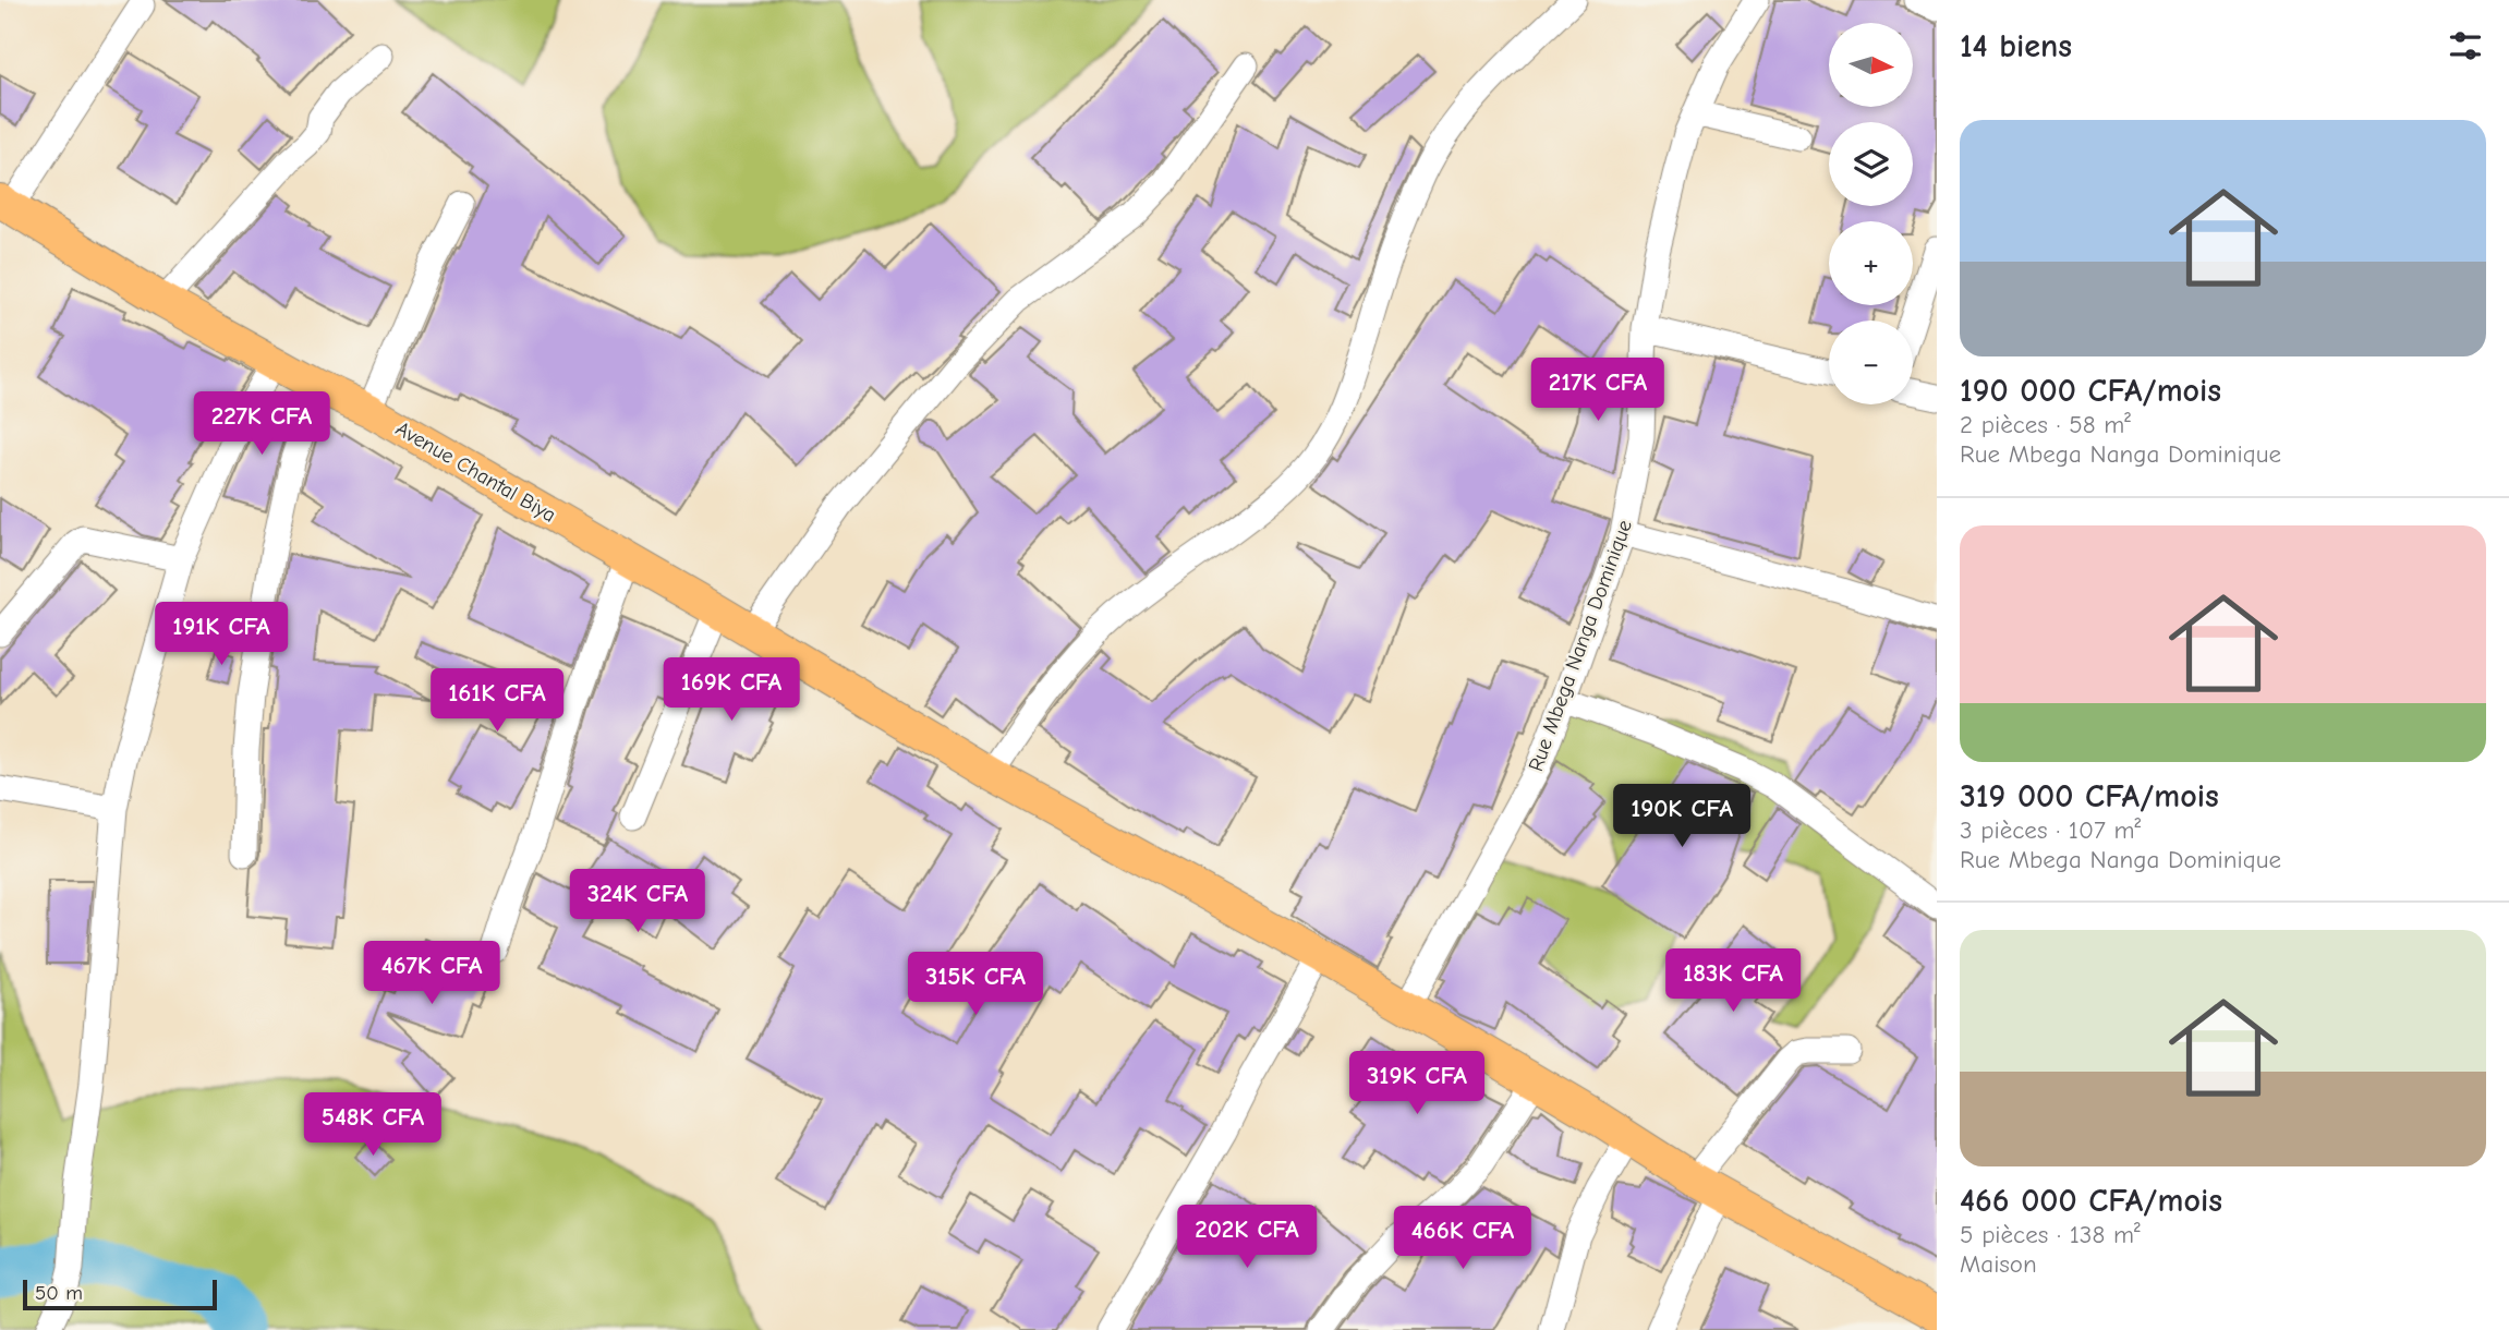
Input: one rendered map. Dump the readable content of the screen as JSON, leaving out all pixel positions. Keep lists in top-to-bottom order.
{
  "streets": {
    "main road": ["Avenue Chantal Biya"],
    "street": ["Rue Mbega Nanga Dominique"]
  },
  "crossings": [
    ["Avenue Chantal Biya", "Rue Mbega Nanga Dominique"]
  ],
  "scale_bar": "50 m",
  "north": "right",
  "page": {
    "heading": "14 biens",
    "map_buttons": ["+", "−"],
    "list": [
      {
        "name": "190 000 CFA/mois",
        "note": "2 pièces · 58 m² · Rue Mbega Nanga Dominique"
      },
      {
        "name": "319 000 CFA/mois",
        "note": "3 pièces · 107 m² · Rue Mbega Nanga Dominique"
      },
      {
        "name": "466 000 CFA/mois",
        "note": "5 pièces · 138 m² · Maison"
      }
    ],
    "price": [
      "217K CFA",
      "227K CFA",
      "191K CFA",
      "169K CFA",
      "161K CFA",
      "190K CFA",
      "324K CFA",
      "467K CFA",
      "183K CFA",
      "315K CFA",
      "319K CFA",
      "548K CFA",
      "202K CFA",
      "466K CFA"
    ],
    "scale": "50 m"
  }
}
